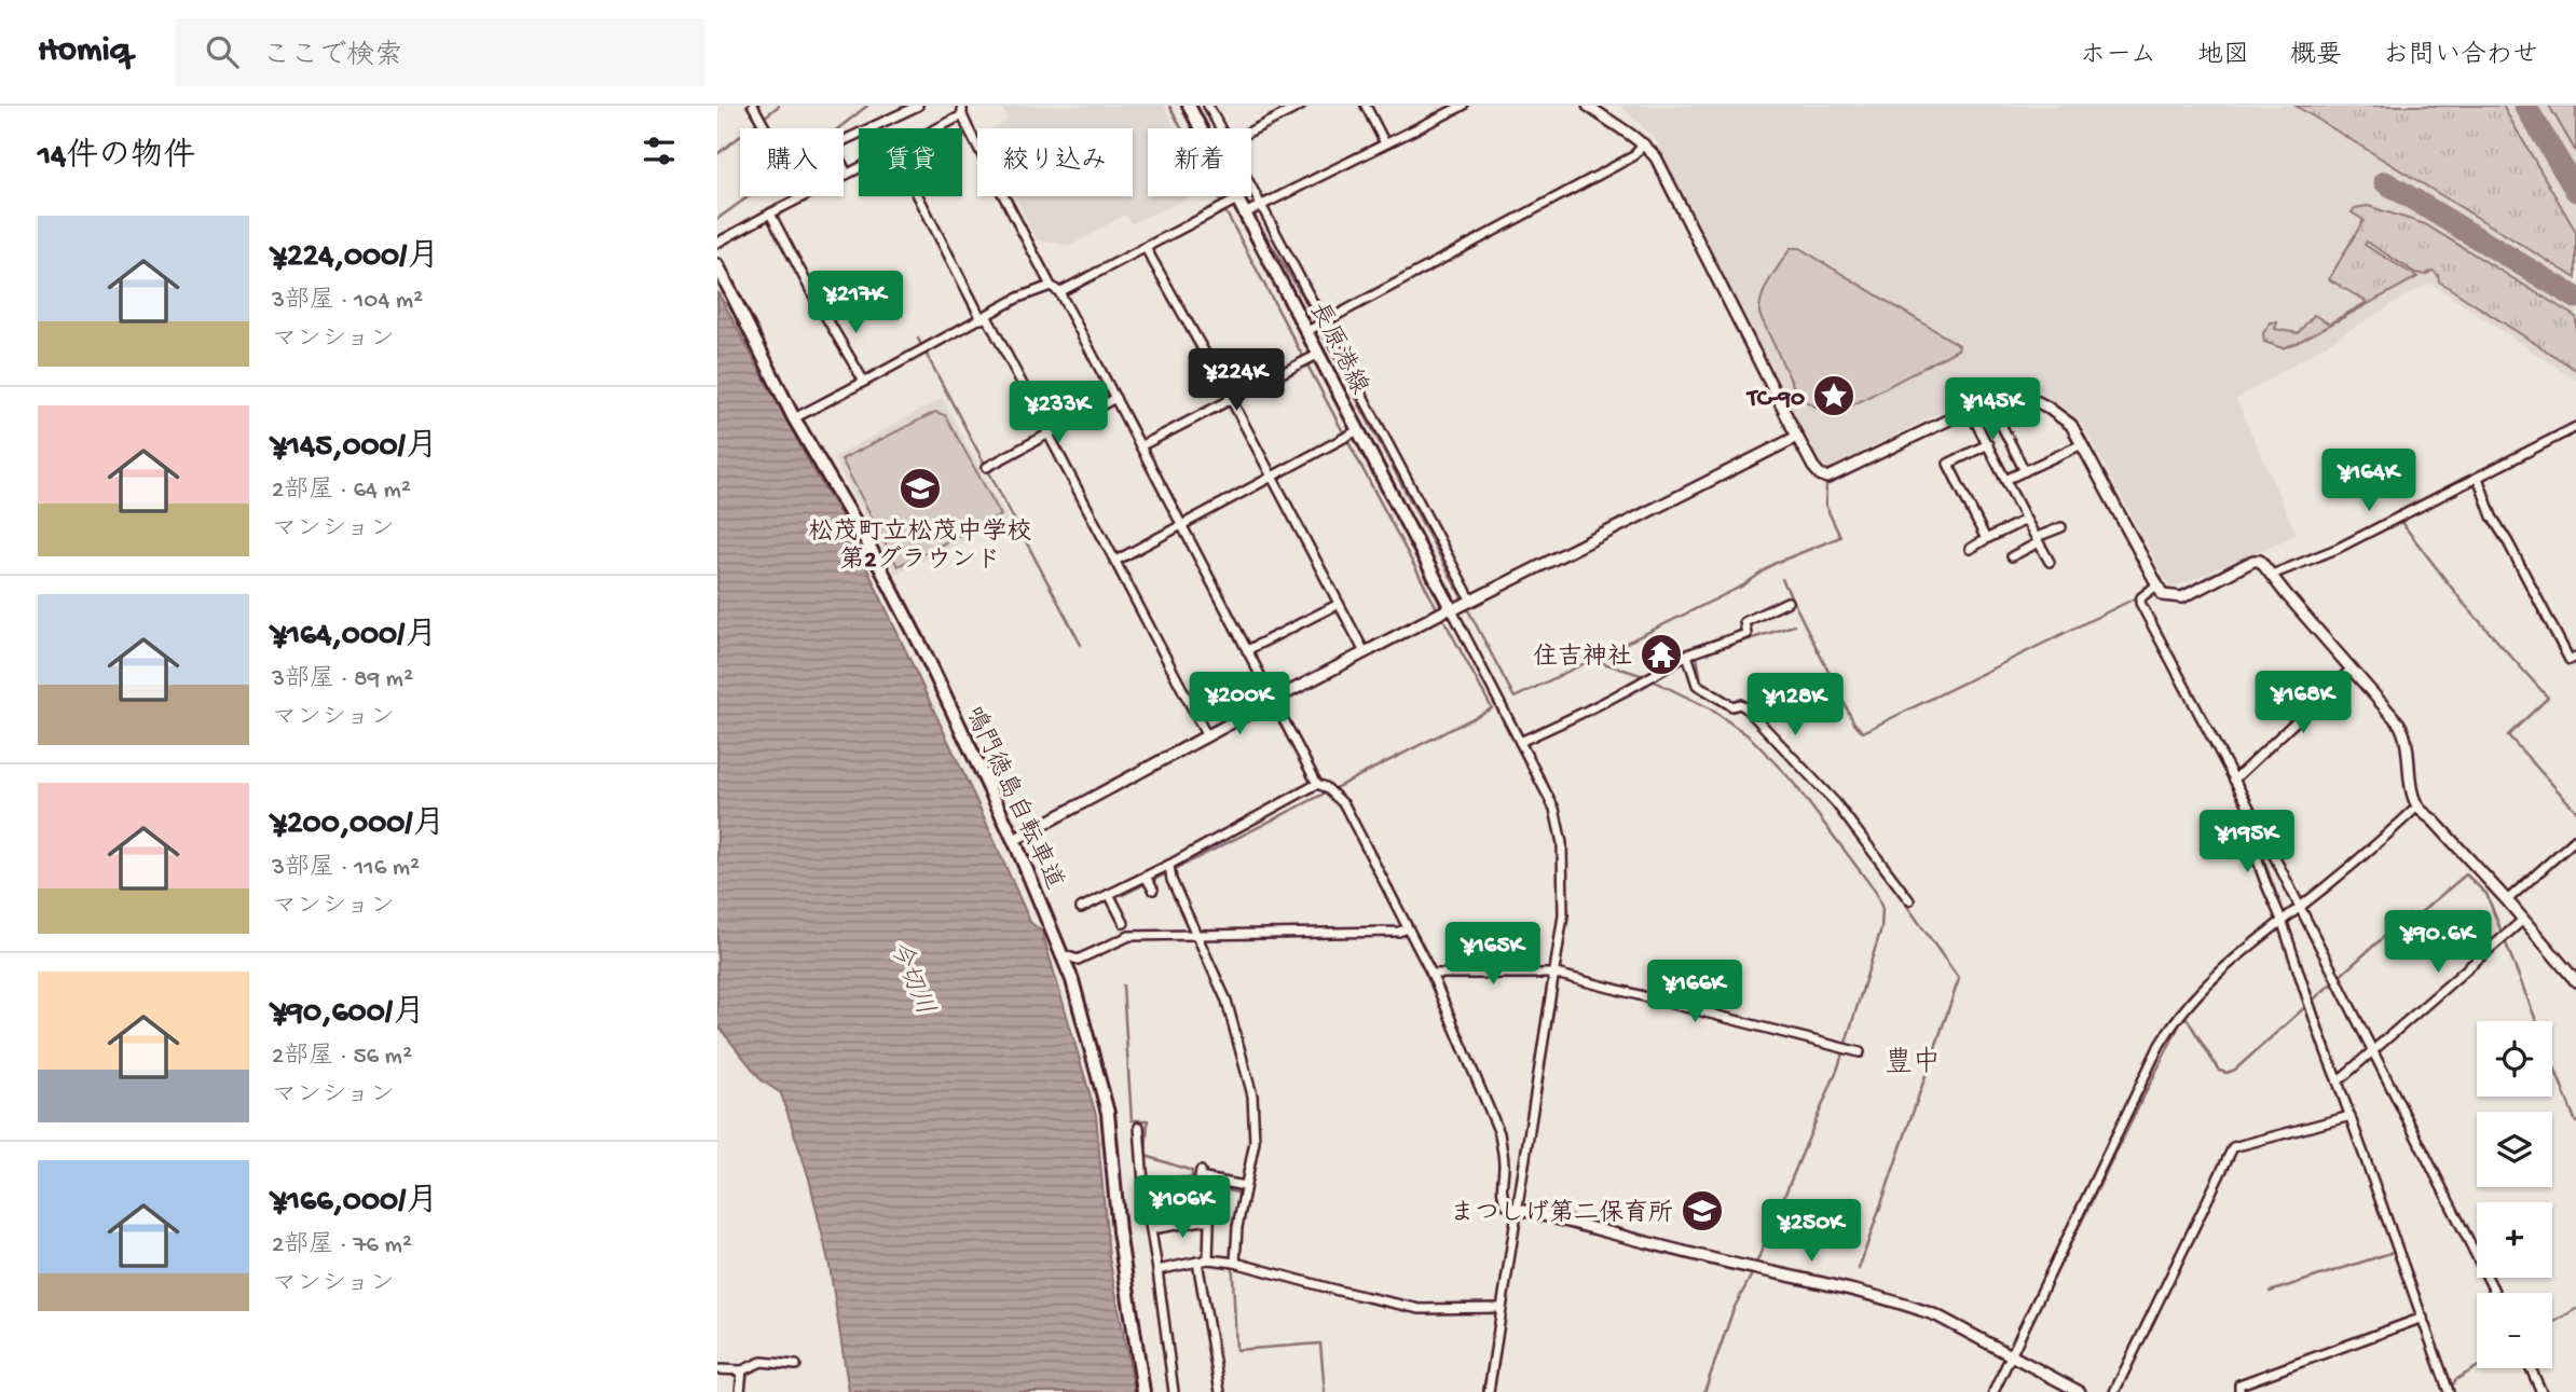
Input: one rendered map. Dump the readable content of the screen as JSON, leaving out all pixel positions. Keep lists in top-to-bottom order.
{
  "streets": {
    "main road": ["長原港線", "鳴門徳島自転車道"]
  },
  "districts": ["豊中"],
  "water": ["今切川"],
  "places": {
    "place": ["TC-90"],
    "school or university": ["松茂町立松茂中学校 第2グラウンド", "まつしげ第二保育所"],
    "temple": ["住吉神社"]
  },
  "page": {
    "header": "Homiq",
    "search": "ここで検索",
    "nav": [
      "ホーム",
      "地図",
      "概要",
      "お問い合わせ"
    ],
    "heading": "14件の物件",
    "chip": [
      "購入",
      "賃貸",
      "絞り込み",
      "新着"
    ],
    "list": [
      {
        "name": "¥224,000/月",
        "note": "3部屋 · 104 m² · マンション"
      },
      {
        "name": "¥145,000/月",
        "note": "2部屋 · 64 m² · マンション"
      },
      {
        "name": "¥164,000/月",
        "note": "3部屋 · 89 m² · マンション"
      },
      {
        "name": "¥200,000/月",
        "note": "3部屋 · 116 m² · マンション"
      },
      {
        "name": "¥90,600/月",
        "note": "2部屋 · 56 m² · マンション"
      },
      {
        "name": "¥166,000/月",
        "note": "2部屋 · 76 m² · マンション"
      }
    ],
    "price": [
      "¥217K",
      "¥224K",
      "¥145K",
      "¥233K",
      "¥164K",
      "¥168K",
      "¥200K",
      "¥128K",
      "¥195K",
      "¥90.6K",
      "¥165K",
      "¥166K",
      "¥106K",
      "¥250K"
    ],
    "map_buttons": ["+", "−"]
  }
}
